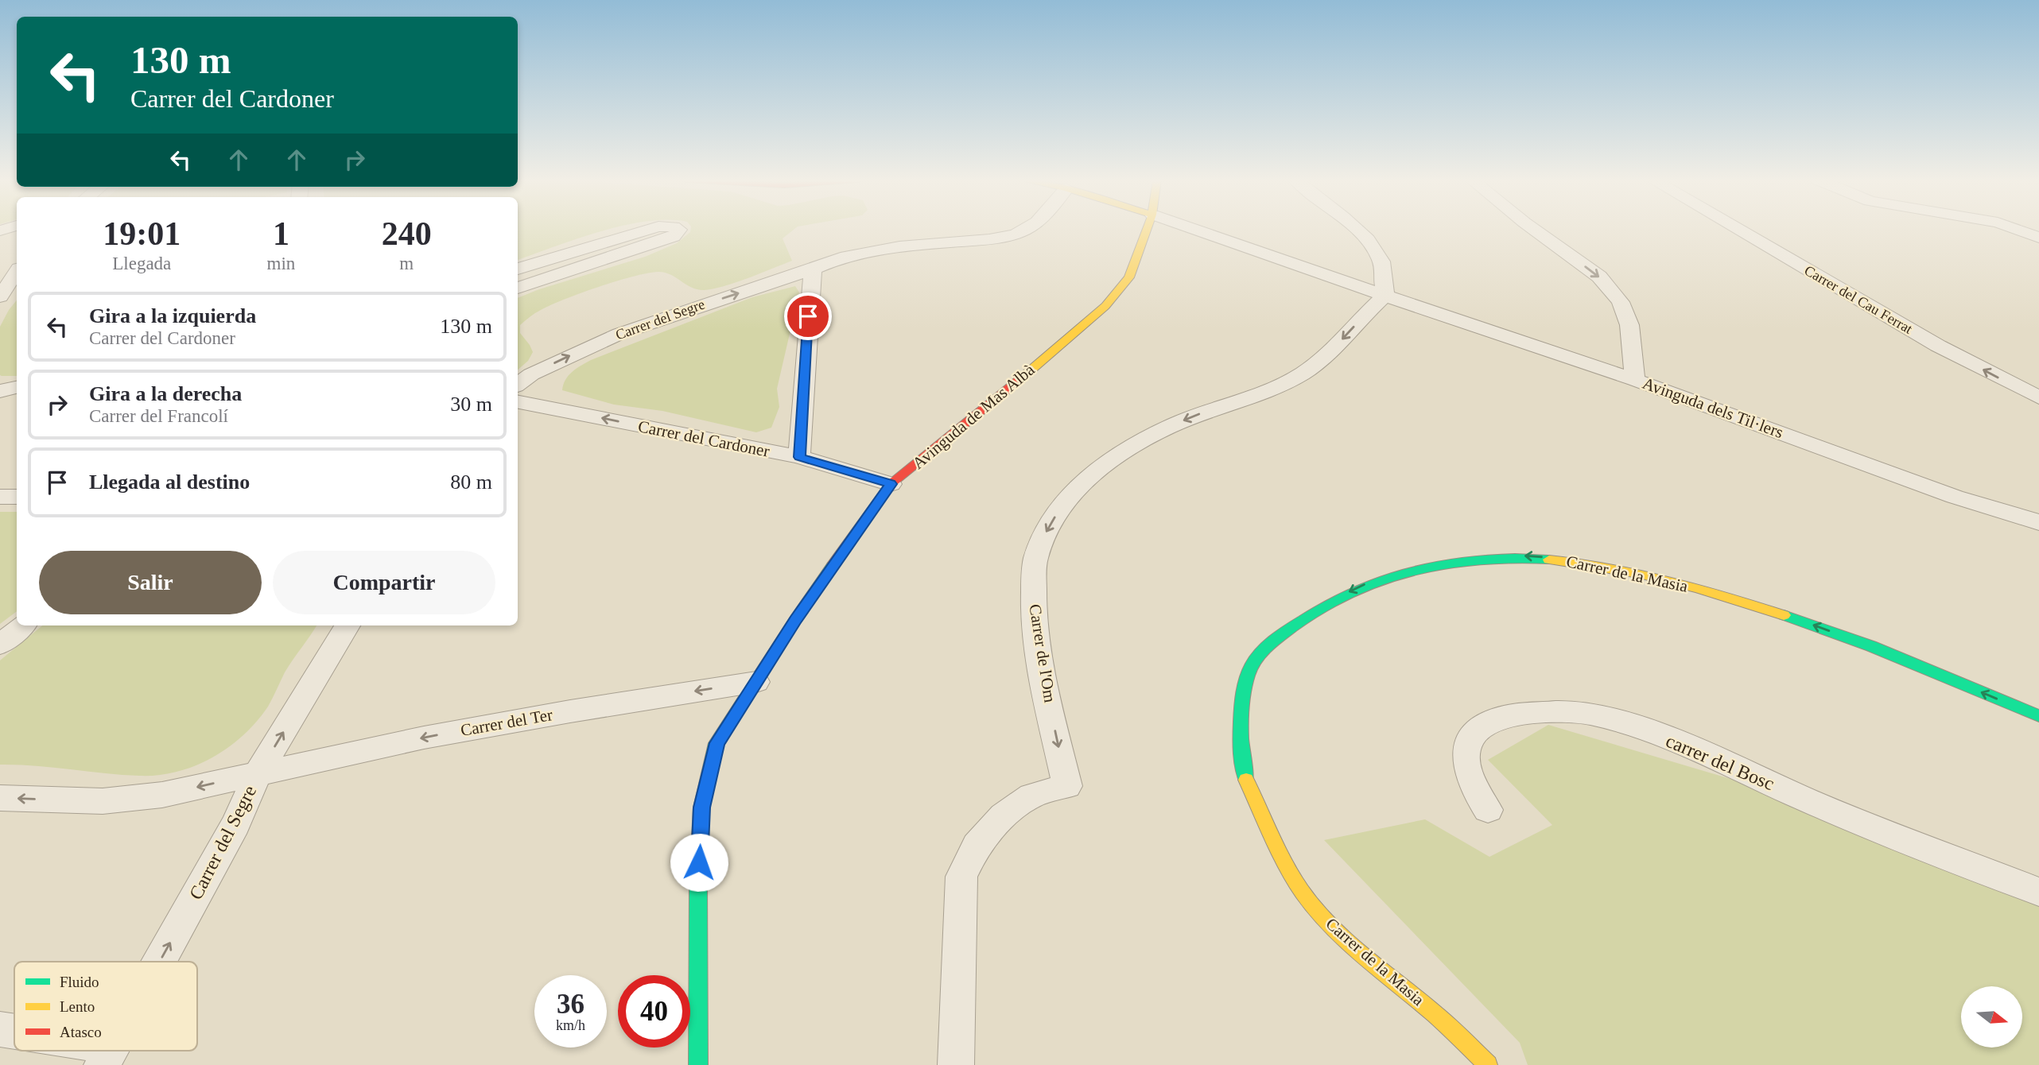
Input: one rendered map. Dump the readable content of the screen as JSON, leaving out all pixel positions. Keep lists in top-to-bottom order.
{
  "streets": {
    "street": [
      "Carrer del Cau Ferrat",
      "Carrer del Segre",
      "Avinguda dels Til·lers",
      "Avinguda de Mas Albà",
      "Carrer del Cardoner",
      "Carrer de la Masia",
      "Carrer de l'Om",
      "Carrer del Ter",
      "carrer del Bosc"
    ]
  },
  "crossings": [
    ["Carrer del Segre", "Carrer del Ter"],
    ["Avinguda dels Til·lers", "Carrer de l'Om"],
    ["Avinguda de Mas Albà", "Carrer del Cardoner"],
    ["Avinguda de Mas Albà", "Carrer del Ter"]
  ],
  "one_way": [
    "Carrer del Cau Ferrat",
    "Carrer del Segre",
    "Carrer del Cardoner",
    "Carrer de l'Om",
    "Carrer del Ter"
  ],
  "legend": ["Fluido", "Lento", "Atasco"],
  "north": "right",
  "page": {
    "turn": ["130 m", "Carrer del Cardoner"],
    "eta": [
      "19:01",
      "Llegada",
      "1",
      "min",
      "240",
      "m"
    ],
    "list": [
      {
        "name": "Gira a la izquierda",
        "note": "Carrer del Cardoner",
        "value": "130 m"
      },
      {
        "name": "Gira a la derecha",
        "note": "Carrer del Francolí",
        "value": "30 m"
      },
      {
        "name": "Llegada al destino",
        "value": "80 m"
      }
    ],
    "buttons": ["Salir", "Compartir"],
    "speed": "36 km/h",
    "limit": "40"
  }
}
